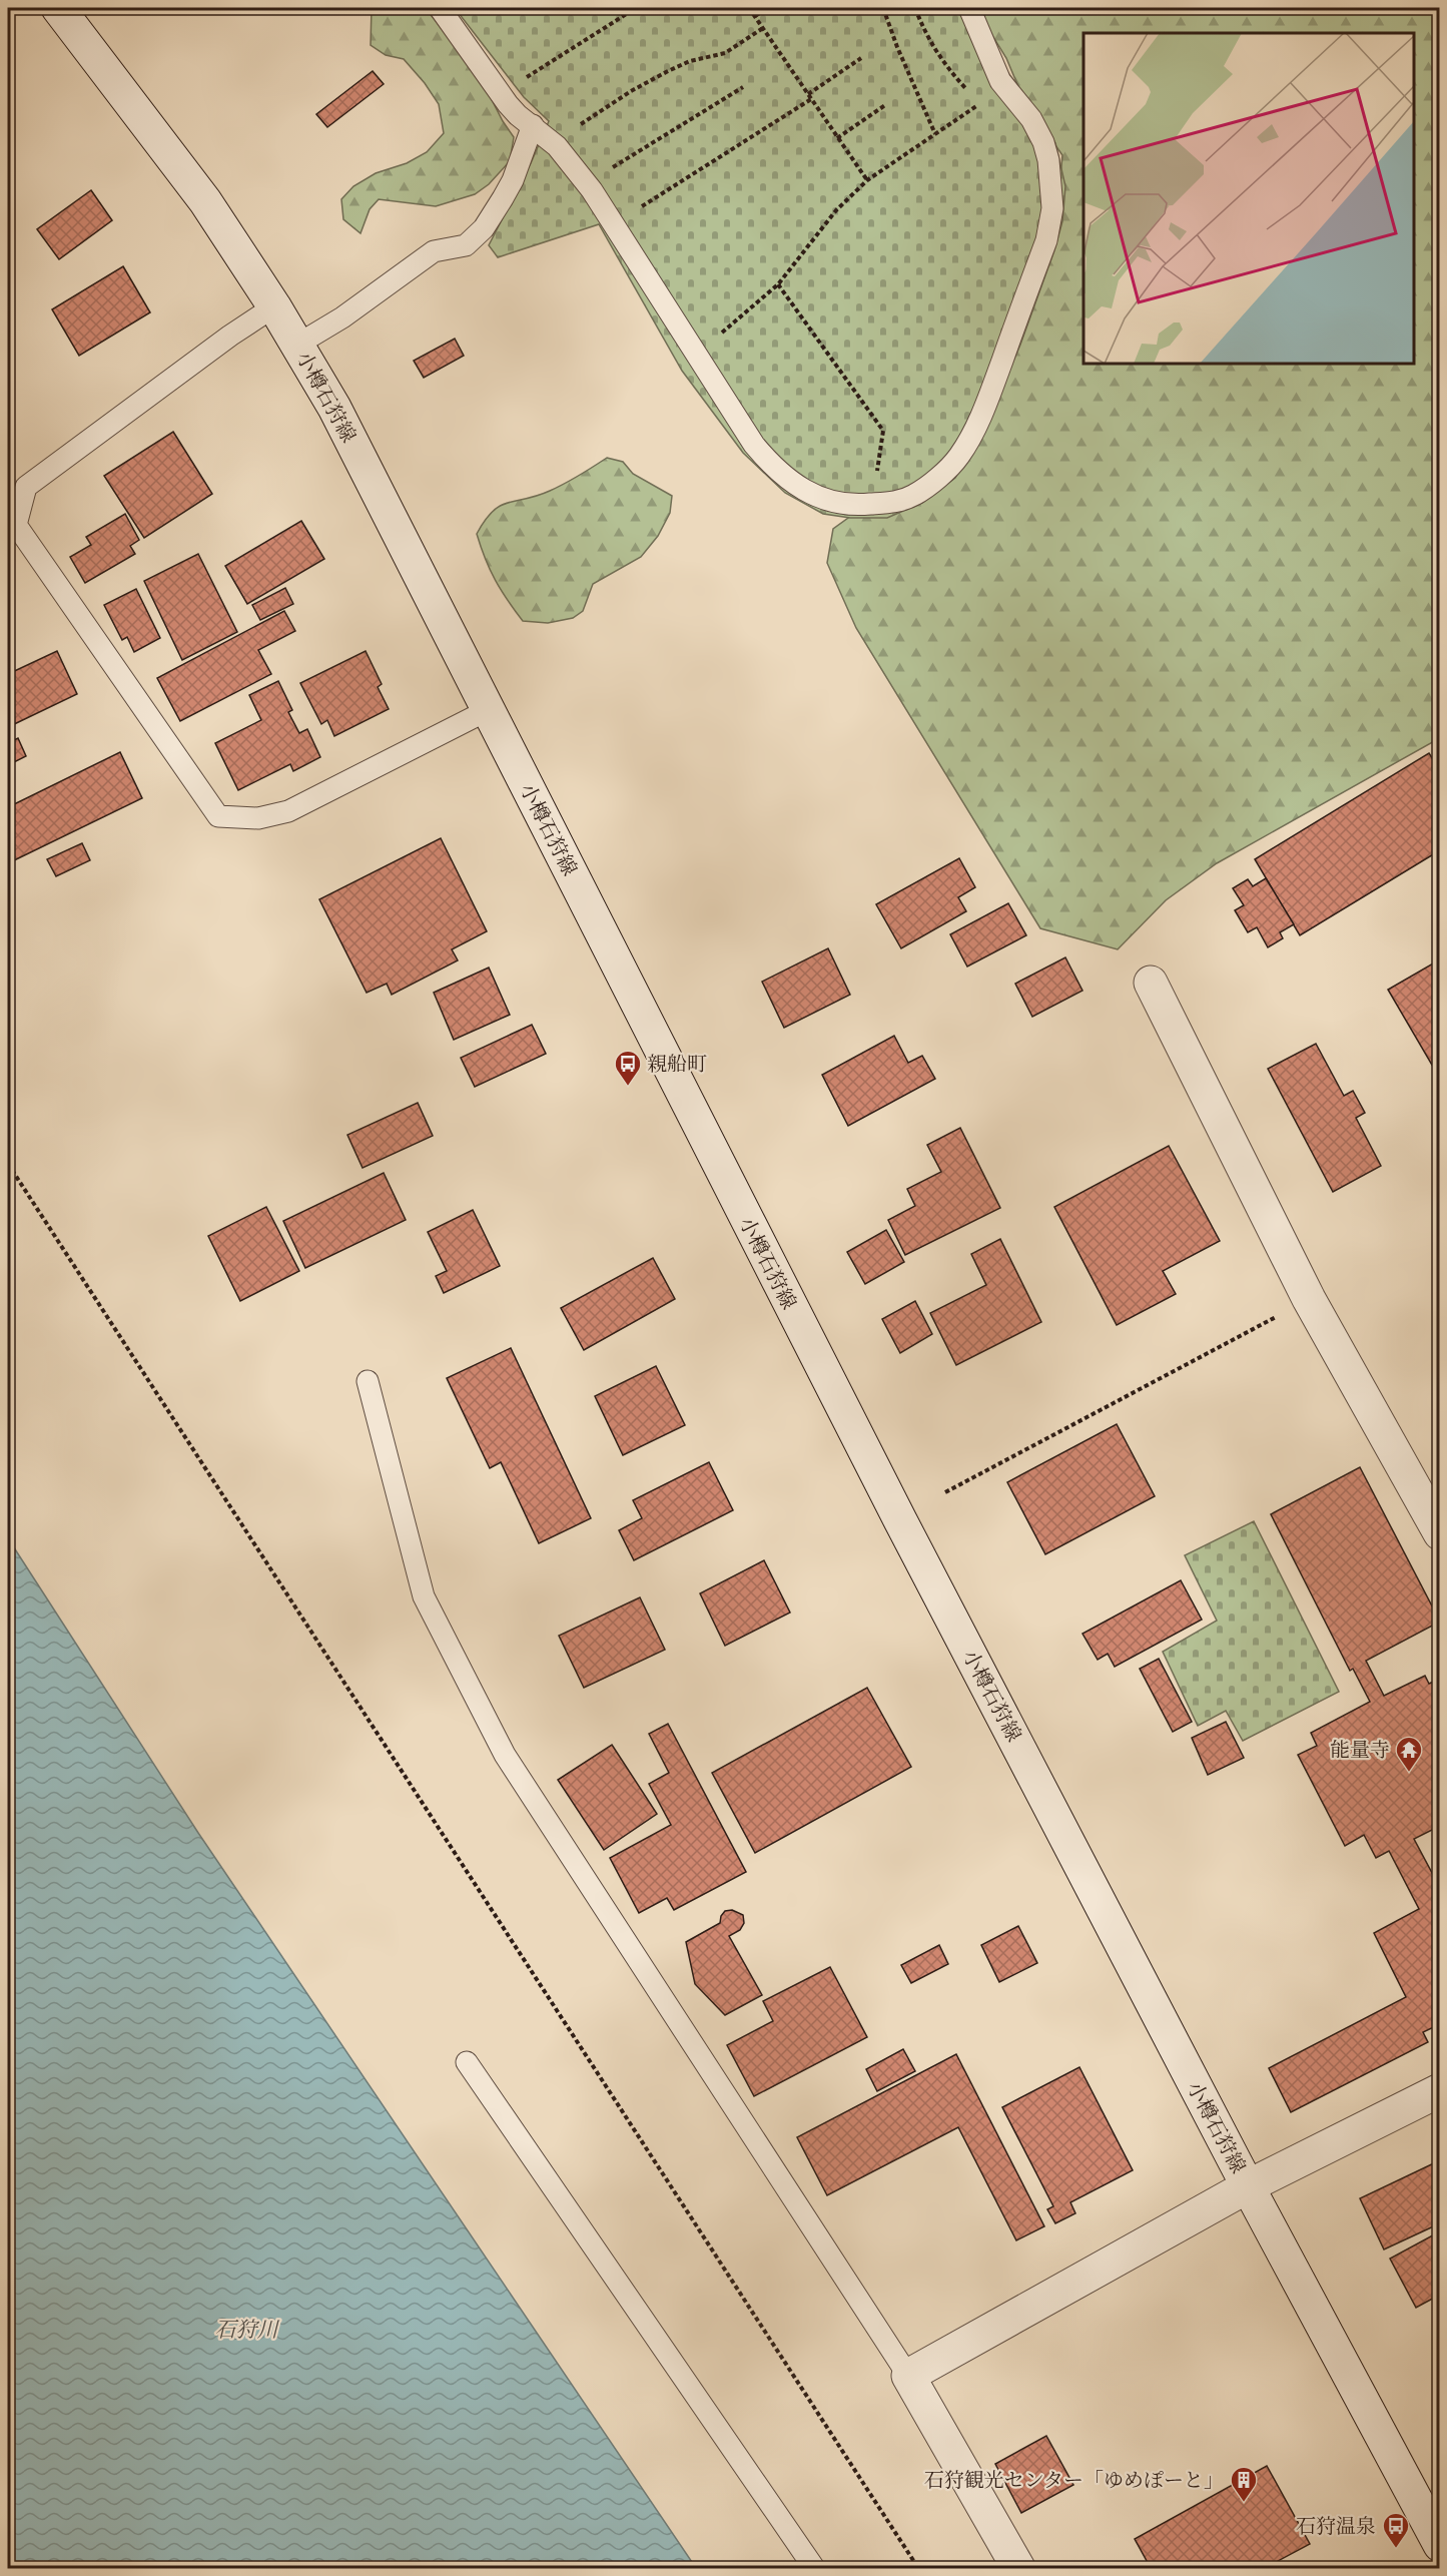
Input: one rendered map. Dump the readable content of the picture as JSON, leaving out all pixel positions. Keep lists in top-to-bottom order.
{
  "streets": {
    "main road": ["小樽石狩線"]
  },
  "water": ["石狩川"],
  "places": {
    "bus stop": ["親船町", "石狩温泉"],
    "temple": ["能量寺"],
    "building": ["石狩観光センター「ゆめぽーと」"]
  }
}
